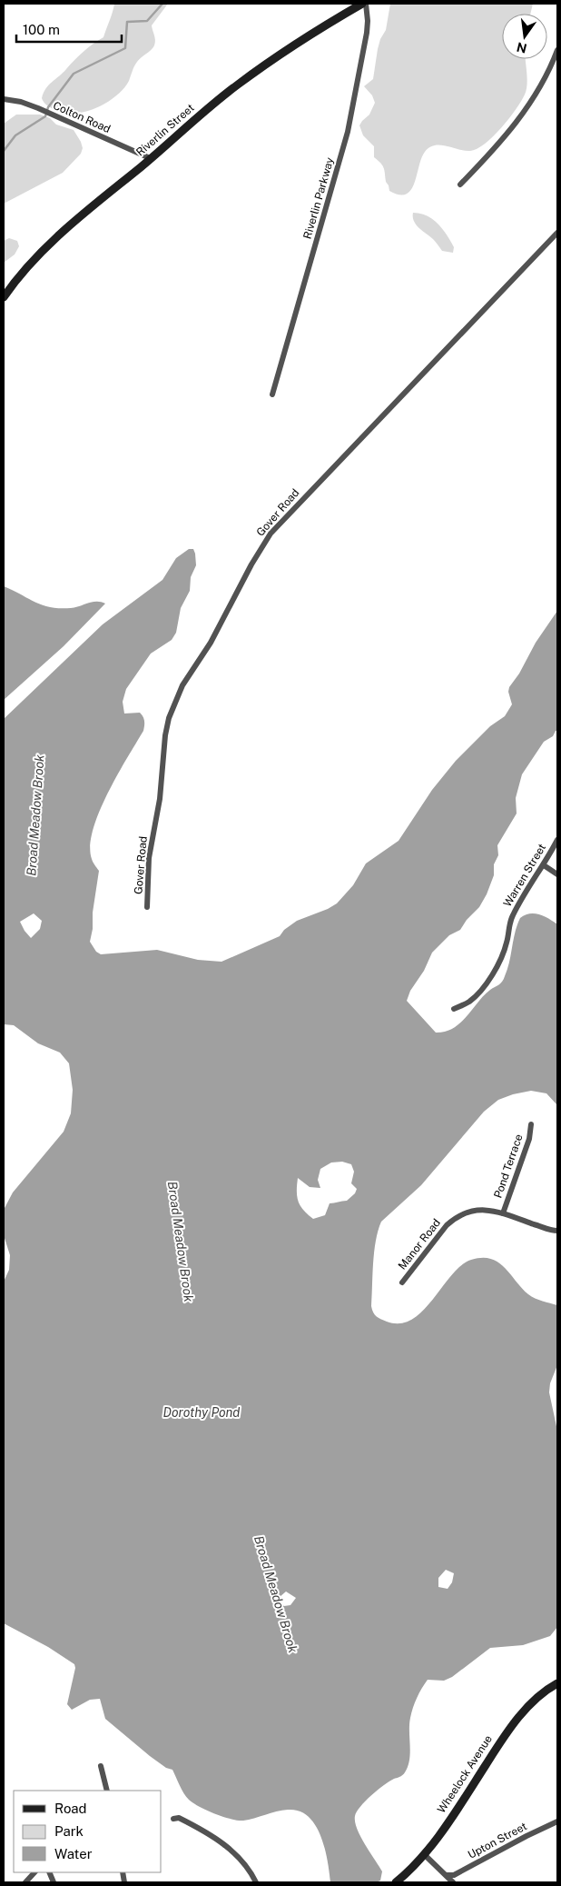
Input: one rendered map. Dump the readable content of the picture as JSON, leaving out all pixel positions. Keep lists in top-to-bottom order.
{
  "streets": {
    "street": [
      "Colton Road",
      "Riverlin Street",
      "Riverlin Parkway",
      "Gover Road",
      "Warren Street",
      "Pond Terrace",
      "Manor Road",
      "Wheelock Avenue",
      "Upton Street"
    ]
  },
  "crossings": [
    ["Colton Road", "Riverlin Street"],
    ["Riverlin Street", "Riverlin Parkway"],
    ["Pond Terrace", "Manor Road"]
  ],
  "water": ["Broad Meadow Brook", "Dorothy Pond"],
  "legend": ["Road", "Park", "Water"],
  "scale_bar": "100 m",
  "north": "bottom"
}
